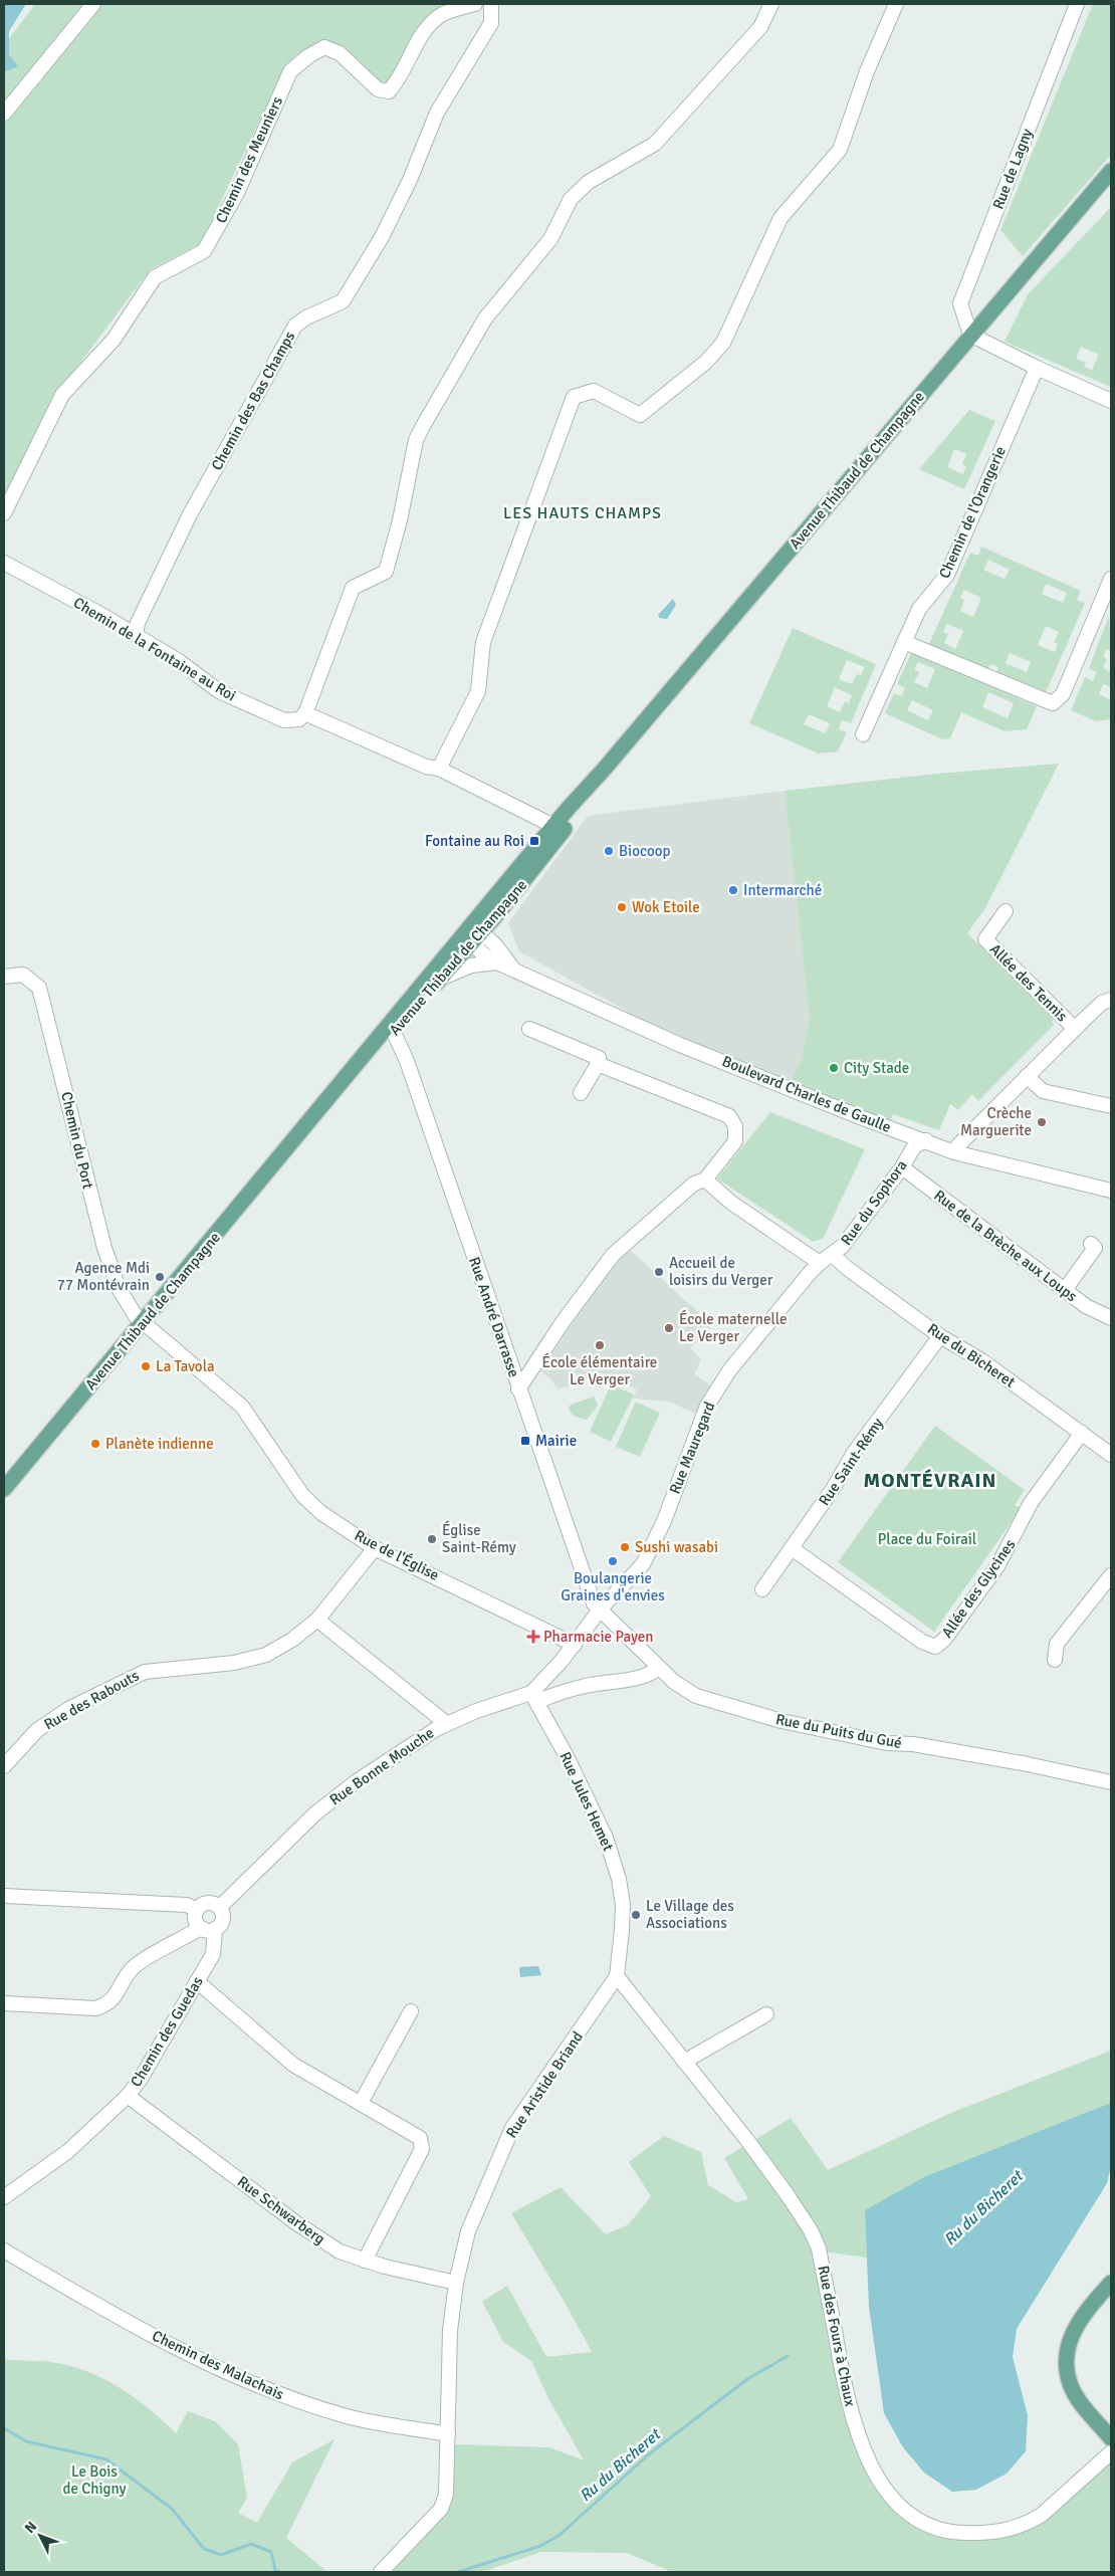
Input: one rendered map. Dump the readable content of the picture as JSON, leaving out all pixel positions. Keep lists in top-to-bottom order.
{
  "streets": {
    "main road": ["Avenue Thibaud de Champagne"],
    "street": [
      "Chemin des Meuniers",
      "Rue de Lagny",
      "Chemin des Bas Champs",
      "Chemin de l'Orangerie",
      "Chemin de la Fontaine au Roi",
      "Allée des Tennis",
      "Boulevard Charles de Gaulle",
      "Chemin du Port",
      "Rue du Sophora",
      "Rue de la Brèche aux Loups",
      "Rue André Darrasse",
      "Rue du Bicheret",
      "Rue Mauregard",
      "Rue Saint-Rémy",
      "Rue de l'Église",
      "Allée des Glycines",
      "Rue des Rabouts",
      "Rue du Puits du Gué",
      "Rue Bonne Mouche",
      "Rue Jules Hemet",
      "Chemin des Guedas",
      "Rue Aristide Briand",
      "Rue Schwarberg",
      "Rue des Fours à Chaux",
      "Chemin des Malachais"
    ]
  },
  "crossings": [
    ["Rue de Lagny", "Avenue Thibaud de Champagne"],
    ["Chemin des Bas Champs", "Chemin de la Fontaine au Roi"],
    ["Avenue Thibaud de Champagne", "Boulevard Charles de Gaulle"],
    ["Avenue Thibaud de Champagne", "Chemin du Port"],
    ["Avenue Thibaud de Champagne", "Rue André Darrasse"],
    ["Avenue Thibaud de Champagne", "Rue de l'Église"],
    ["Boulevard Charles de Gaulle", "Rue du Sophora"],
    ["Chemin du Port", "Rue de l'Église"],
    ["Rue du Sophora", "Rue de la Brèche aux Loups"],
    ["Rue du Sophora", "Rue du Bicheret"],
    ["Rue du Sophora", "Rue Mauregard"],
    ["Rue André Darrasse", "Rue Mauregard"],
    ["Rue André Darrasse", "Rue du Puits du Gué"],
    ["Rue du Bicheret", "Rue Saint-Rémy"],
    ["Rue du Bicheret", "Allée des Glycines"],
    ["Rue Mauregard", "Rue du Puits du Gué"],
    ["Rue Saint-Rémy", "Allée des Glycines"],
    ["Rue de l'Église", "Rue des Rabouts"],
    ["Rue du Puits du Gué", "Rue Bonne Mouche"],
    ["Rue Bonne Mouche", "Rue Jules Hemet"],
    ["Rue Bonne Mouche", "Chemin des Guedas"],
    ["Rue Jules Hemet", "Rue Aristide Briand"],
    ["Rue Jules Hemet", "Rue des Fours à Chaux"],
    ["Chemin des Guedas", "Rue Schwarberg"],
    ["Rue Aristide Briand", "Rue Schwarberg"],
    ["Rue Aristide Briand", "Rue des Fours à Chaux"],
    ["Rue Aristide Briand", "Chemin des Malachais"]
  ],
  "districts": ["LES HAUTS CHAMPS", "MONTÉVRAIN"],
  "water": ["Ru du Bicheret"],
  "parks": ["Place du Foirail", "Le Bois de Chigny"],
  "places": {
    "transit": ["Fontaine au Roi", "Mairie"],
    "other": [
      "Biocoop",
      "Intermarché",
      "Wok Etoile",
      "City Stade",
      "Crèche Marguerite",
      "Accueil de loisirs du Verger",
      "Agence Mdi 77 Montévrain",
      "École maternelle Le Verger",
      "École élémentaire Le Verger",
      "La Tavola",
      "Planète indienne",
      "Église Saint-Rémy",
      "Sushi wasabi",
      "Boulangerie Graines d'envies",
      "Le Village des Associations"
    ],
    "health": ["Pharmacie Payen"]
  },
  "north": "top left"
}
